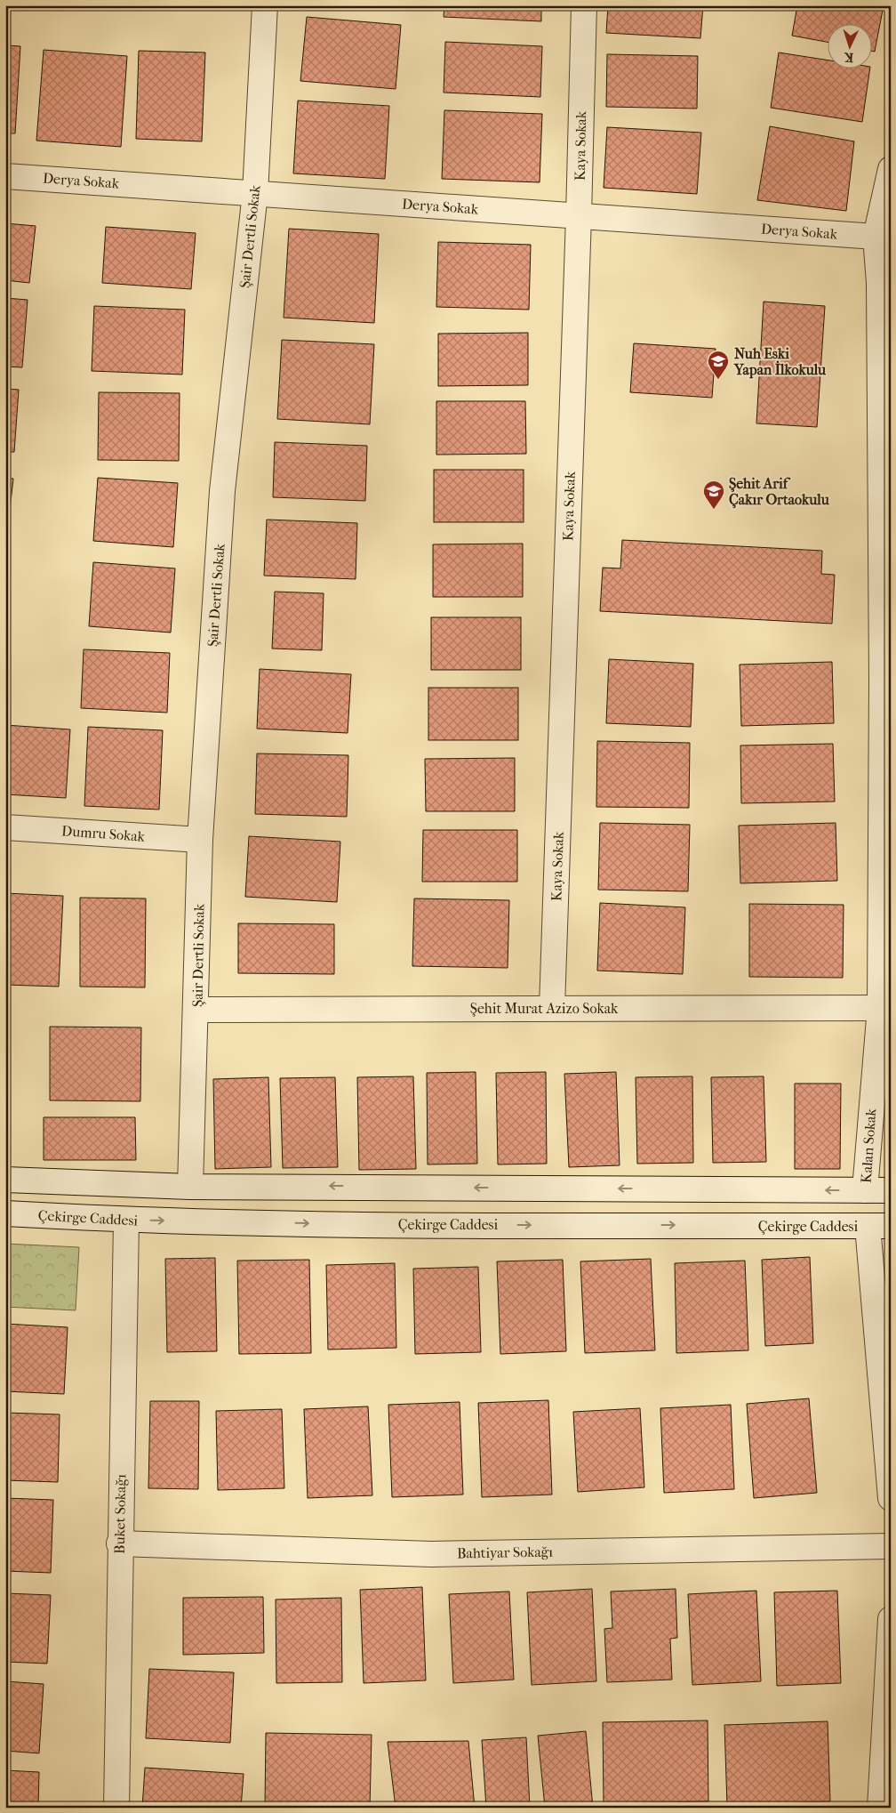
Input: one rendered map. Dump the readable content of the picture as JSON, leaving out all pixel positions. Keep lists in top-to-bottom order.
{
  "streets": {
    "street": [
      "Kaya Sokak",
      "Derya Sokak",
      "Şair Dertli Sokak",
      "Dumru Sokak",
      "Şehit Murat Azizo Sokak",
      "Kalan Sokak",
      "Çekirge Caddesi",
      "Buket Sokağı",
      "Bahtiyar Sokağı"
    ]
  },
  "crossings": [
    ["Kaya Sokak", "Derya Sokak"],
    ["Kaya Sokak", "Şehit Murat Azizo Sokak"],
    ["Derya Sokak", "Şair Dertli Sokak"],
    ["Derya Sokak", "Kalan Sokak"],
    ["Şair Dertli Sokak", "Dumru Sokak"],
    ["Şair Dertli Sokak", "Şehit Murat Azizo Sokak"],
    ["Şehit Murat Azizo Sokak", "Kalan Sokak"],
    ["Çekirge Caddesi", "Buket Sokağı"],
    ["Buket Sokağı", "Bahtiyar Sokağı"]
  ],
  "places": {
    "school or university": ["Nuh Eski Yapan İlkokulu", "Şehit Arif Çakır Ortaokulu"]
  },
  "north": "bottom"
}
